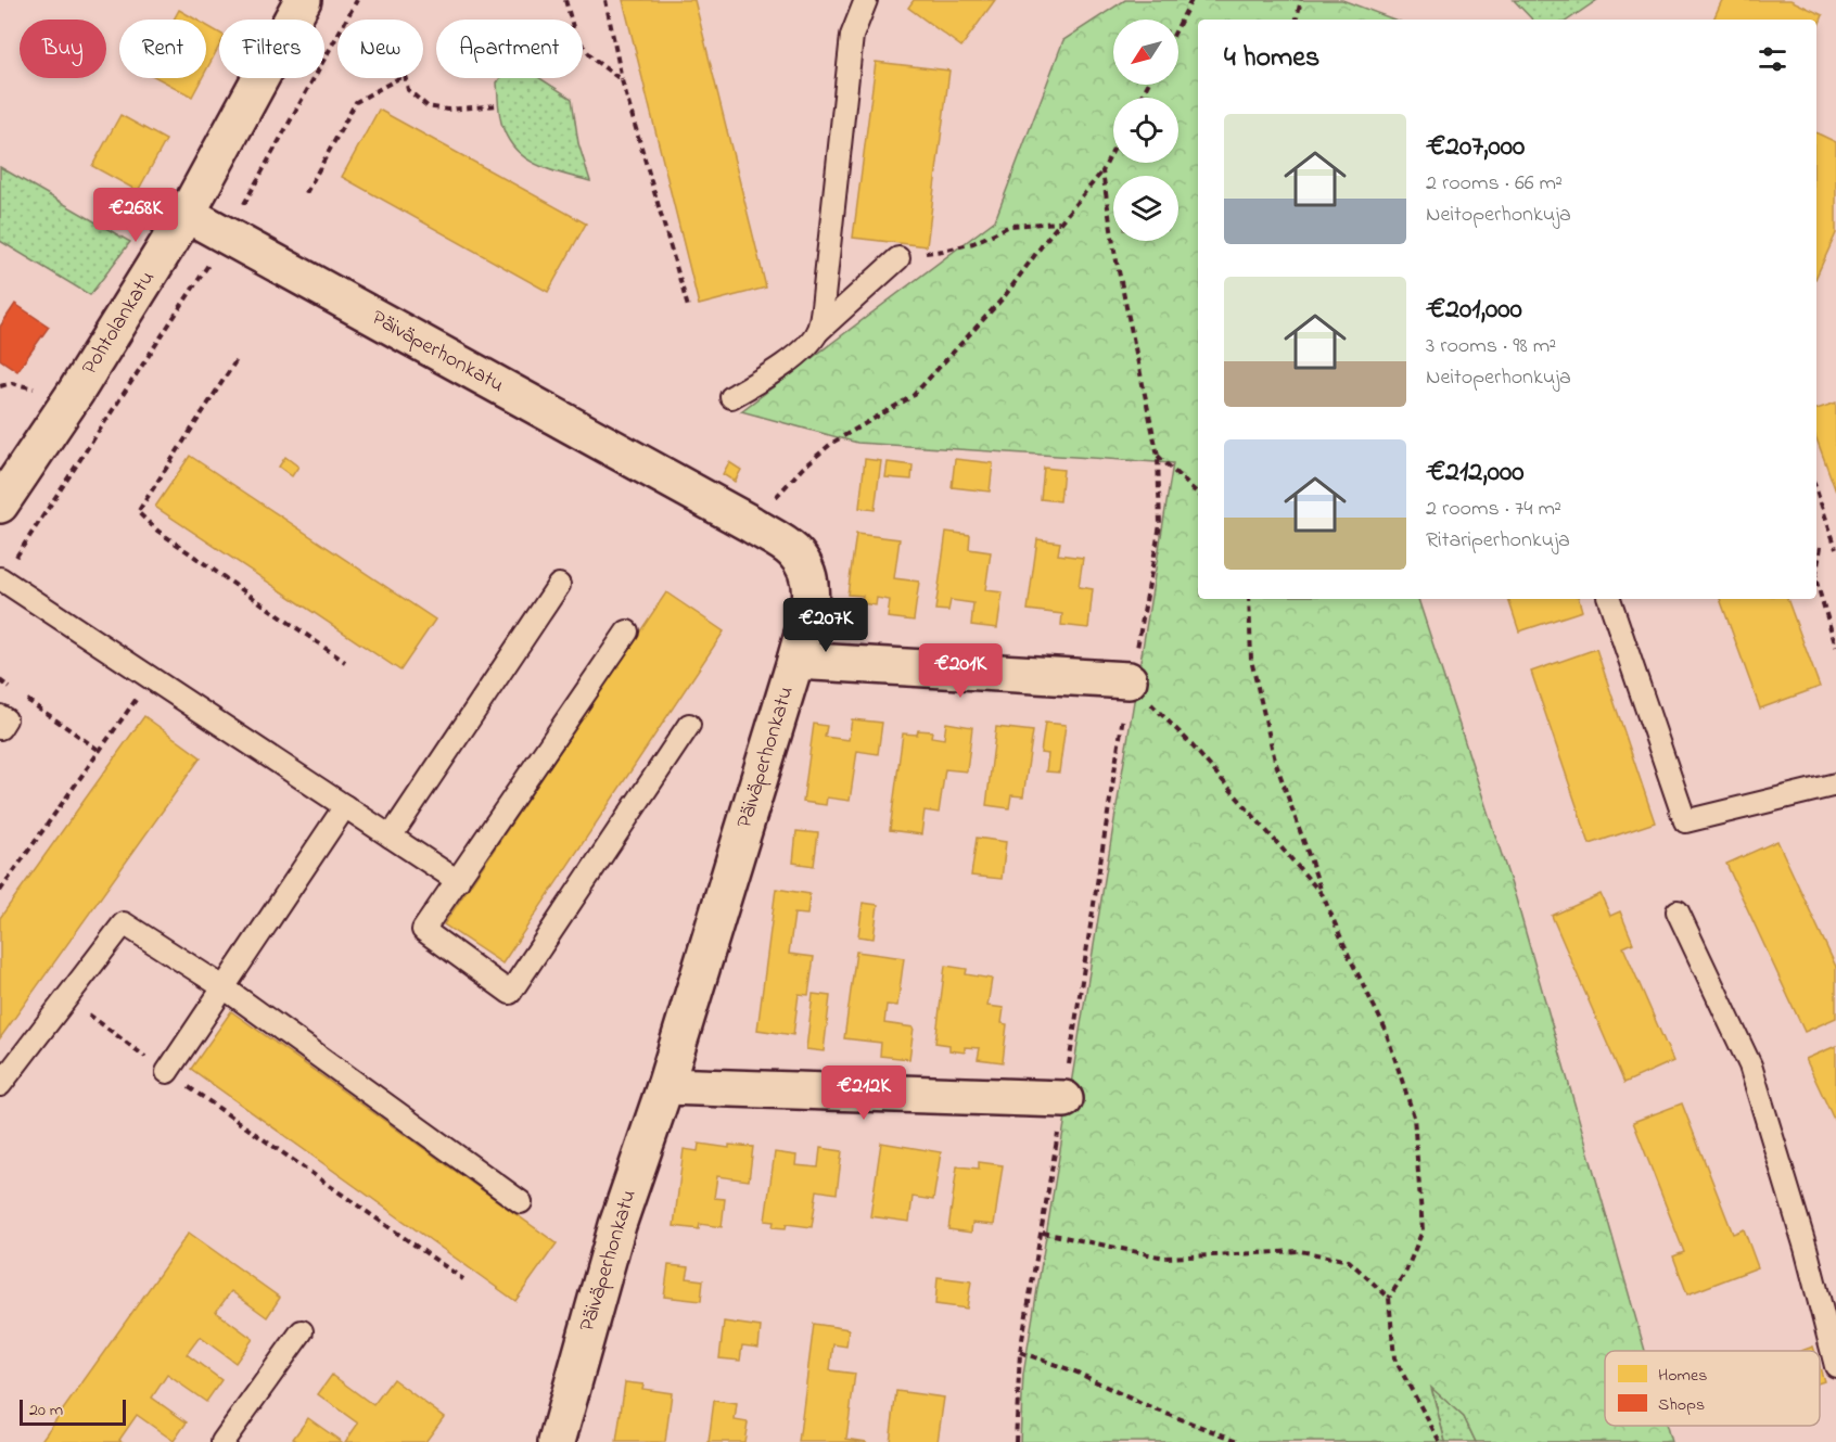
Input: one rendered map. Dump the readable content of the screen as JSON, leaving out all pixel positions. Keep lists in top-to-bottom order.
{
  "streets": {
    "street": ["Pohtolankatu", "Päiväperhonkatu"]
  },
  "crossings": [
    ["Pohtolankatu", "Päiväperhonkatu"]
  ],
  "legend": ["Homes", "Shops"],
  "scale_bar": "20 m",
  "north": "bottom left",
  "page": {
    "chip": [
      "Buy",
      "Rent",
      "Filters",
      "New",
      "Apartment"
    ],
    "heading": "4 homes",
    "list": [
      {
        "name": "€207,000",
        "note": "2 rooms · 66 m² · Neitoperhonkuja"
      },
      {
        "name": "€201,000",
        "note": "3 rooms · 98 m² · Neitoperhonkuja"
      },
      {
        "name": "€212,000",
        "note": "2 rooms · 74 m² · Ritariperhonkuja"
      }
    ],
    "price": [
      "€268K",
      "€207K",
      "€201K",
      "€212K"
    ],
    "scale": "20 m"
  }
}
